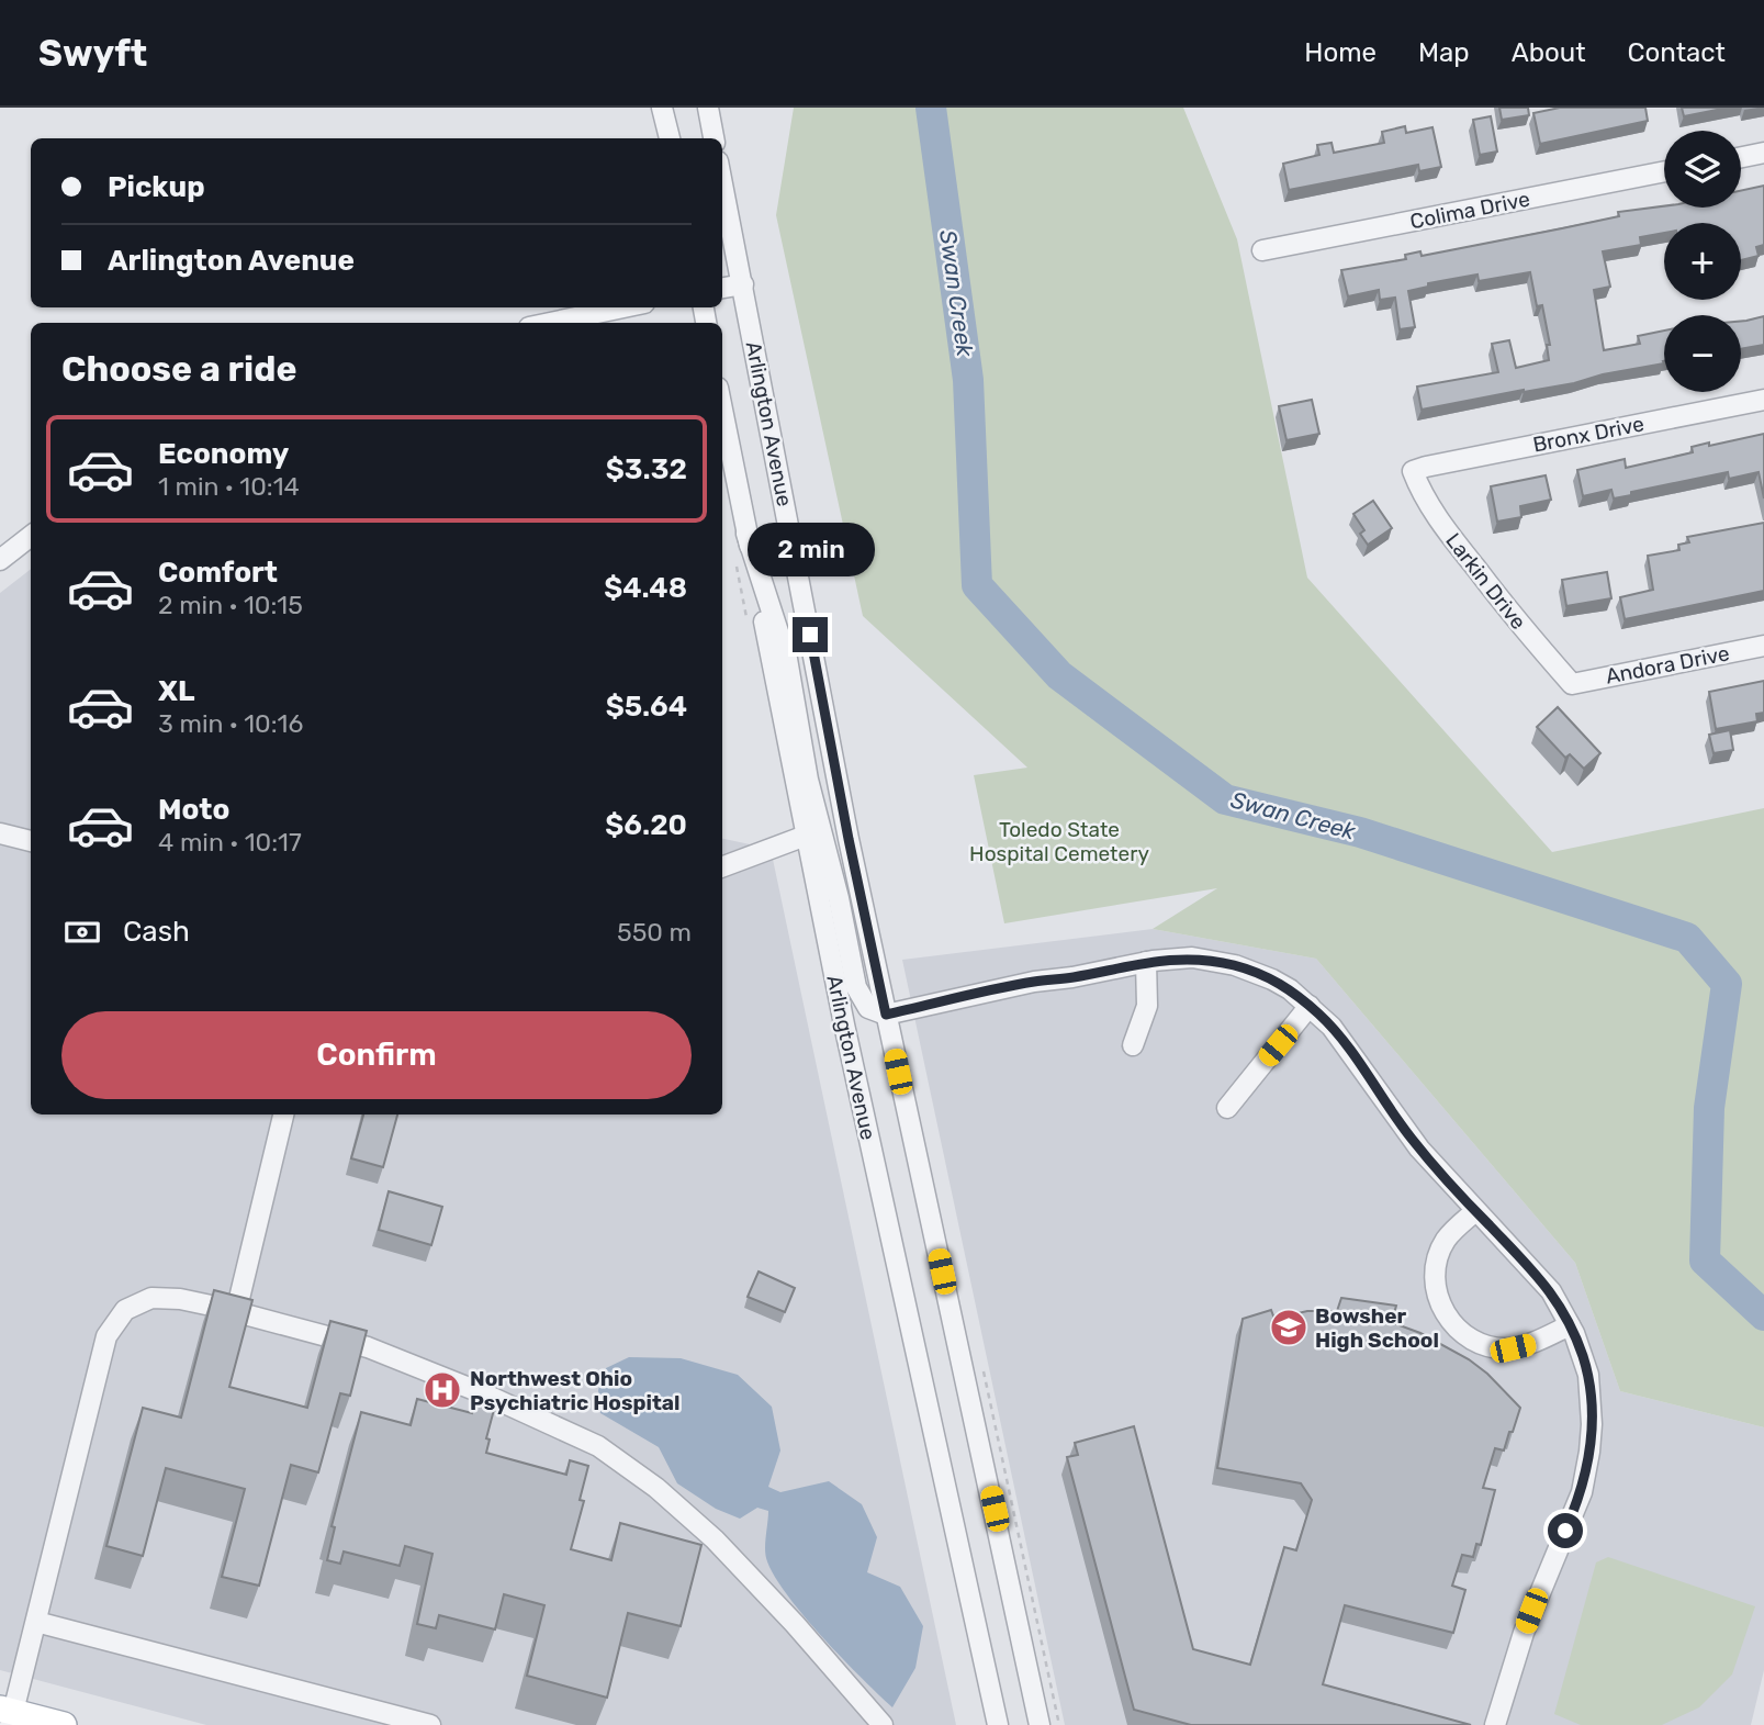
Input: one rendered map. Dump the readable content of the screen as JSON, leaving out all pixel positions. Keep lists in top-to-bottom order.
{
  "streets": {
    "street": [
      "Colima Drive",
      "Arlington Avenue",
      "Bronx Drive",
      "Larkin Drive",
      "Andora Drive"
    ]
  },
  "crossings": [
    ["Bronx Drive", "Larkin Drive"],
    ["Larkin Drive", "Andora Drive"]
  ],
  "water": ["Swan Creek"],
  "parks": ["Toledo State Hospital Cemetery"],
  "places": {
    "school or university": ["Bowsher High School"],
    "hospital": ["Northwest Ohio Psychiatric Hospital"]
  },
  "page": {
    "header": "Swyft",
    "nav": [
      "Home",
      "Map",
      "About",
      "Contact"
    ],
    "map_buttons": ["+", "−"],
    "banner": ["Pickup", "Arlington Avenue"],
    "heading": "Choose a ride",
    "list": [
      {
        "name": "Economy",
        "note": "1 min · 10:14",
        "value": "$3.32"
      },
      {
        "name": "Comfort",
        "note": "2 min · 10:15",
        "value": "$4.48"
      },
      {
        "name": "XL",
        "note": "3 min · 10:16",
        "value": "$5.64"
      },
      {
        "name": "Moto",
        "note": "4 min · 10:17",
        "value": "$6.20"
      }
    ],
    "bubble": "2 min",
    "pay": ["Cash", "550 m"],
    "buttons": "Confirm"
  }
}
